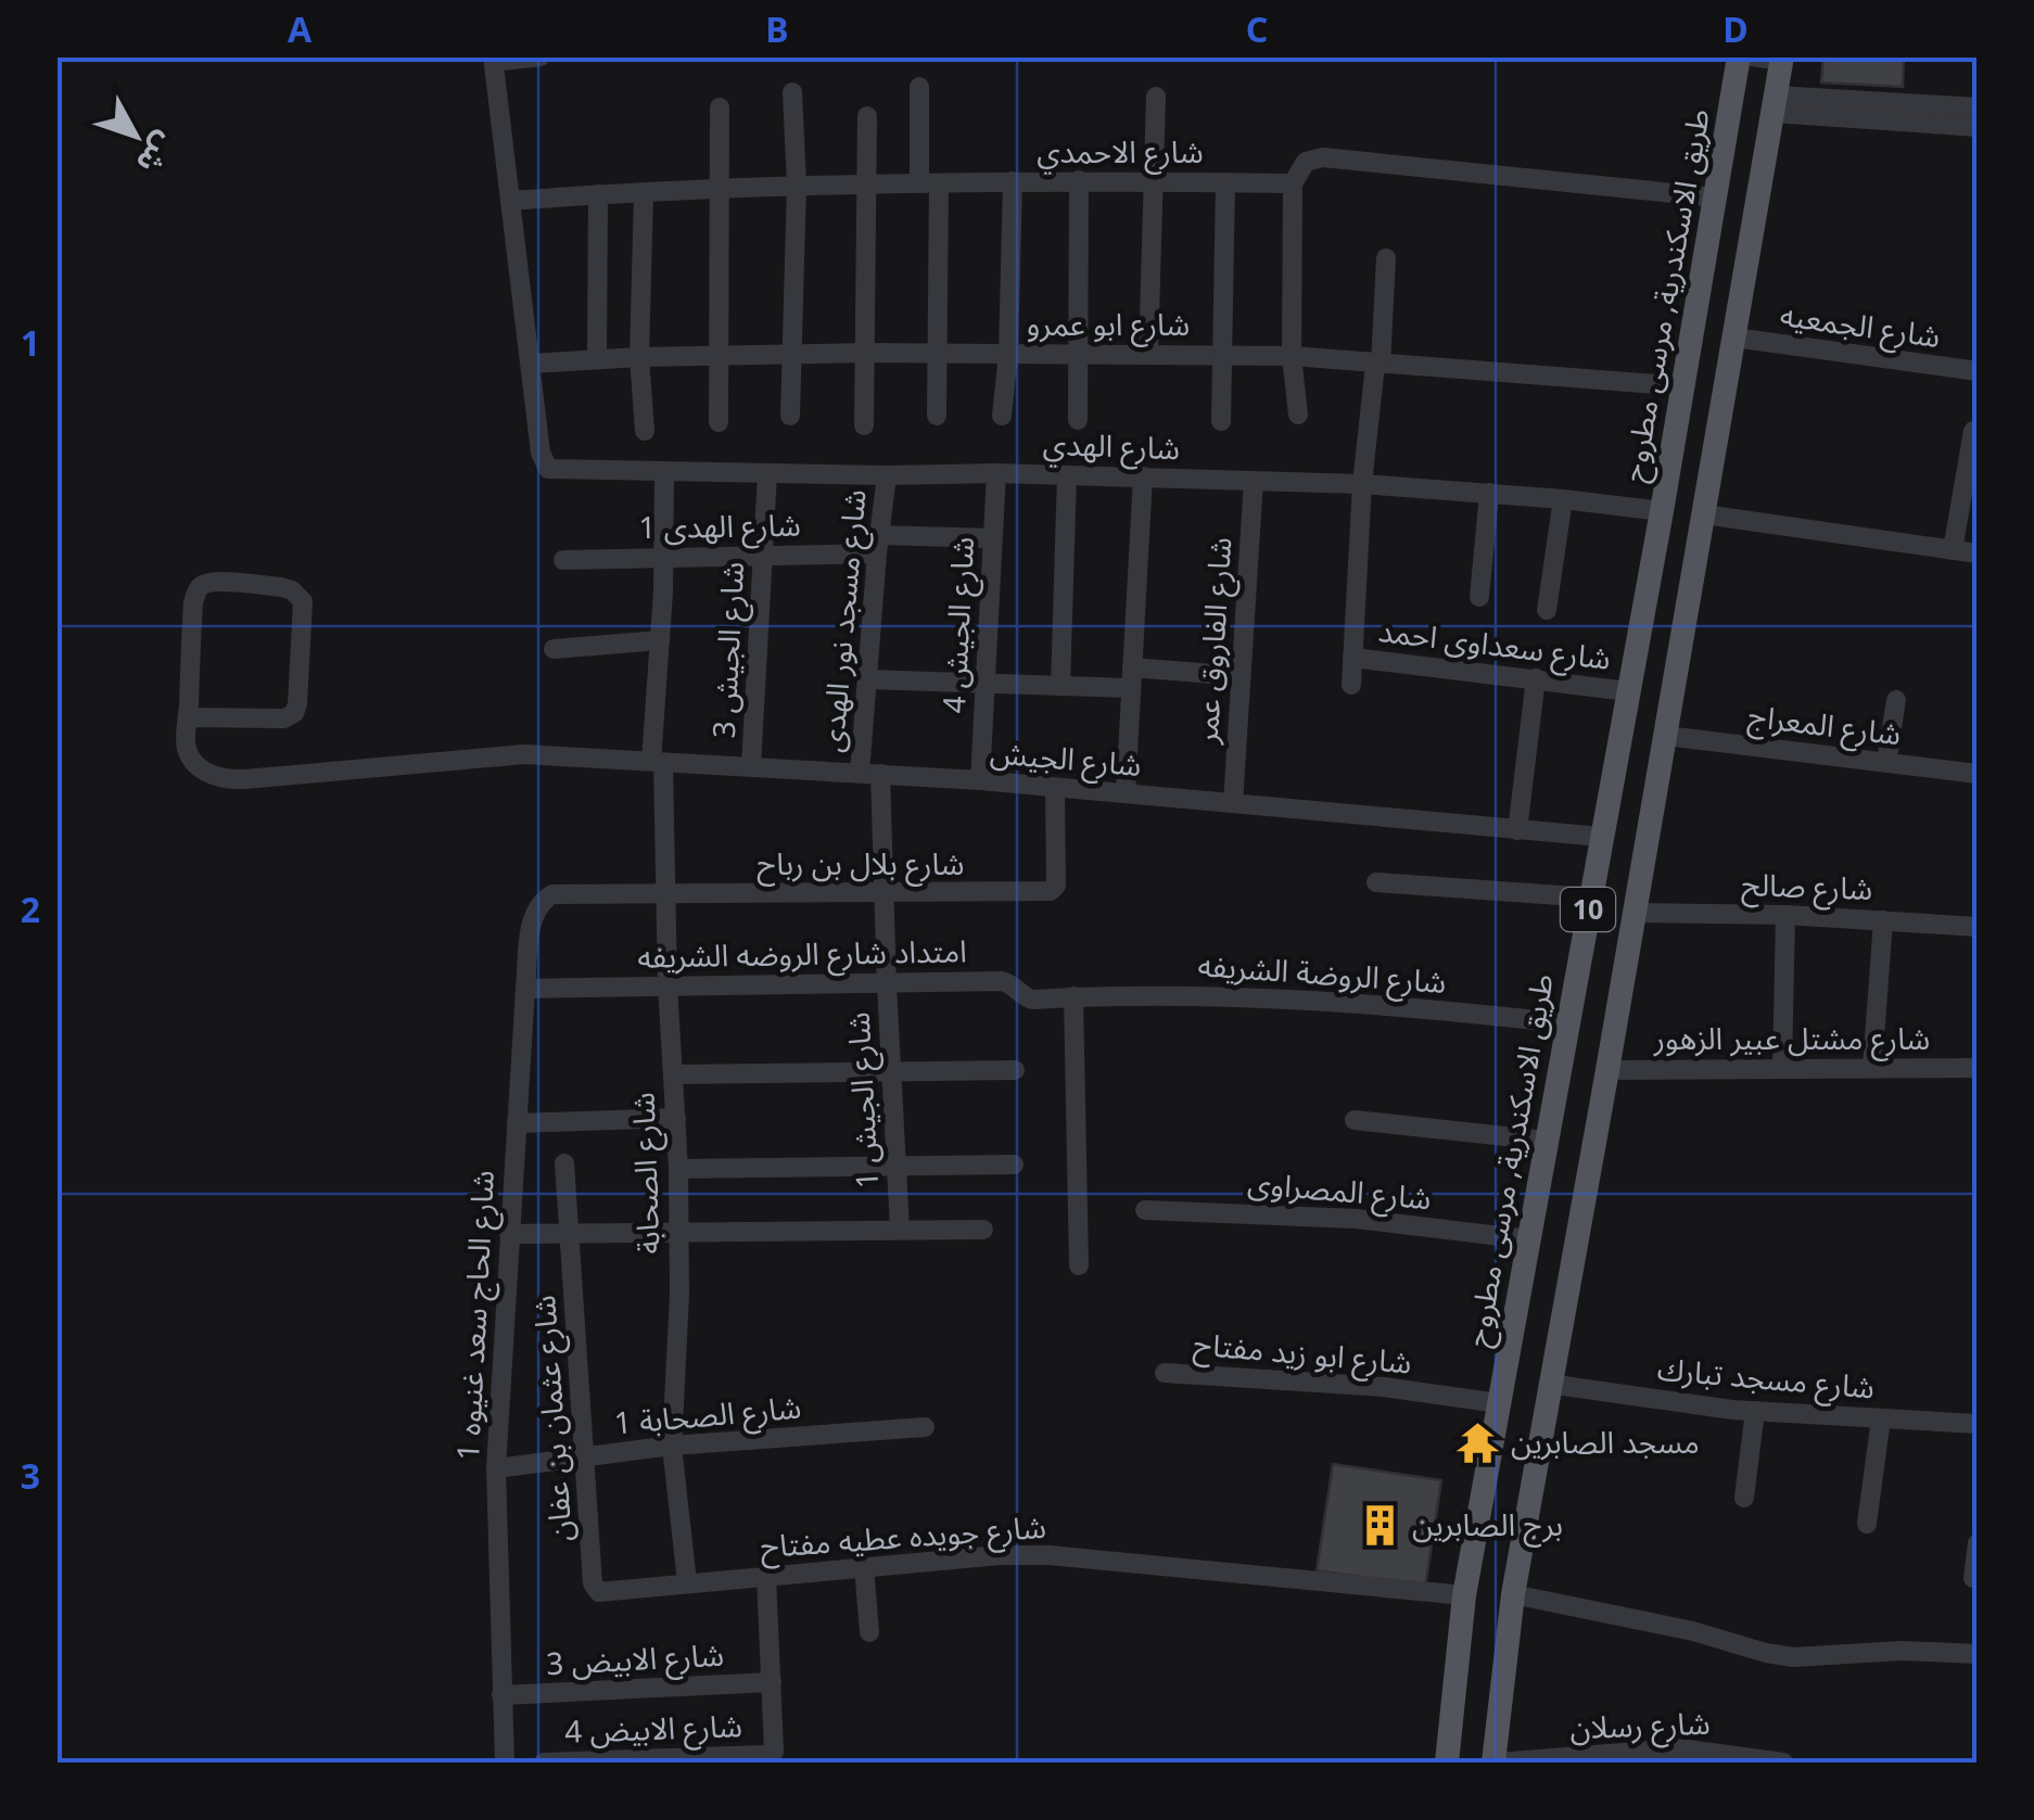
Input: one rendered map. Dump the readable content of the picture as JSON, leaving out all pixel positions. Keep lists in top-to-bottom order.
{
  "streets": {
    "main road": ["طريق الاسكندرية, مرسى مطروح", "10"],
    "street": [
      "شارع الاحمدي",
      "شارع ابو عمرو",
      "شارع الجمعيه",
      "شارع الهدي",
      "شارع الهدى 1",
      "شارع مسجد نور الهدى",
      "شارع الجيش 4",
      "شارع الفاروق عمر",
      "شارع سعداوى احمد",
      "شارع الجيش 3",
      "شارع المعراج",
      "شارع الجيش",
      "شارع بلال بن رباح",
      "شارع صالح",
      "امتداد شارع الروضه الشريفه",
      "شارع الروضة الشريفه",
      "شارع مشتل عبير الزهور",
      "شارع الجيش 1",
      "شارع الصحابة",
      "شارع المصراوى",
      "شارع الحاج سعد غنيوه 1",
      "شارع ابو زيد مفتاح",
      "شارع مسجد تبارك",
      "شارع الصحابة 1",
      "شارع عثمان بن عفان",
      "شارع جويده عطيه مفتاح",
      "شارع الابيض 3",
      "شارع رسلان",
      "شارع الابيض 4"
    ]
  },
  "crossings": [
    ["طريق الاسكندرية, مرسى مطروح", "شارع ابو عمرو"],
    ["طريق الاسكندرية, مرسى مطروح", "شارع الهدي"],
    ["طريق الاسكندرية, مرسى مطروح", "شارع سعداوى احمد"],
    ["طريق الاسكندرية, مرسى مطروح", "شارع الجيش"],
    ["طريق الاسكندرية, مرسى مطروح", "شارع الروضة الشريفه"],
    ["طريق الاسكندرية, مرسى مطروح", "شارع المصراوى"],
    ["طريق الاسكندرية, مرسى مطروح", "شارع ابو زيد مفتاح"],
    ["طريق الاسكندرية, مرسى مطروح", "شارع جويده عطيه مفتاح"],
    ["شارع ابو عمرو", "شارع الهدي"],
    ["شارع الجمعيه", "10"],
    ["شارع الهدي", "شارع مسجد نور الهدى"],
    ["شارع الهدي", "شارع الجيش 4"],
    ["شارع الهدي", "شارع الفاروق عمر"],
    ["شارع الهدي", "شارع الجيش 3"],
    ["شارع الهدي", "شارع الصحابة"],
    ["شارع الهدى 1", "شارع مسجد نور الهدى"],
    ["شارع الهدى 1", "شارع الجيش 4"],
    ["شارع الهدى 1", "شارع الجيش 3"],
    ["شارع الهدى 1", "شارع الصحابة"],
    ["شارع مسجد نور الهدى", "شارع الجيش"],
    ["شارع مسجد نور الهدى", "شارع الجيش 1"],
    ["شارع الجيش 4", "شارع الجيش"],
    ["شارع الفاروق عمر", "شارع الجيش"],
    ["شارع الجيش 3", "شارع الجيش"],
    ["شارع المعراج", "10"],
    ["شارع الجيش", "شارع بلال بن رباح"],
    ["شارع الجيش", "شارع الجيش 1"],
    ["شارع الجيش", "شارع الصحابة"],
    ["شارع بلال بن رباح", "شارع الجيش 1"],
    ["شارع بلال بن رباح", "شارع الصحابة"],
    ["شارع بلال بن رباح", "شارع الحاج سعد غنيوه 1"],
    ["شارع صالح", "10"],
    ["10", "شارع مشتل عبير الزهور"],
    ["10", "شارع مسجد تبارك"],
    ["10", "شارع رسلان"],
    ["امتداد شارع الروضه الشريفه", "شارع الروضة الشريفه"],
    ["امتداد شارع الروضه الشريفه", "شارع الجيش 1"],
    ["امتداد شارع الروضه الشريفه", "شارع الصحابة"],
    ["امتداد شارع الروضه الشريفه", "شارع الحاج سعد غنيوه 1"],
    ["شارع الصحابة", "شارع الصحابة 1"],
    ["شارع الصحابة", "شارع جويده عطيه مفتاح"],
    ["شارع الحاج سعد غنيوه 1", "شارع الصحابة 1"],
    ["شارع الحاج سعد غنيوه 1", "شارع الابيض 3"],
    ["شارع الصحابة 1", "شارع عثمان بن عفان"],
    ["شارع عثمان بن عفان", "شارع جويده عطيه مفتاح"],
    ["شارع الابيض 3", "شارع الابيض 4"]
  ],
  "places": {
    "temple": ["مسجد الصابرين"],
    "building": ["برج الصابرين"]
  },
  "north": "bottom right",
  "grid": {
    "columns": [
      "A",
      "B",
      "C",
      "D"
    ],
    "rows": ["1", "2", "3"]
  }
}
